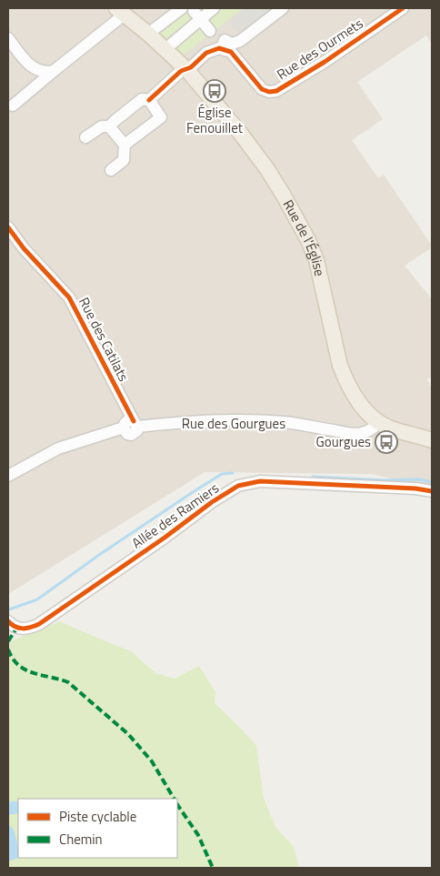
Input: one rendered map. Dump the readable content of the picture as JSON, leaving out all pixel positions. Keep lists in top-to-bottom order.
{
  "streets": {
    "main road": ["Rue de l'Église"],
    "street": [
      "Rue des Ourmets",
      "Rue des Catilats",
      "Rue des Gourgues",
      "Allée des Ramiers"
    ]
  },
  "crossings": [
    ["Rue de l'Église", "Rue des Gourgues"],
    ["Rue des Catilats", "Rue des Gourgues"]
  ],
  "places": {
    "bus stop": ["Église Fenouillet", "Gourgues"]
  },
  "legend": ["Piste cyclable", "Chemin"]
}
